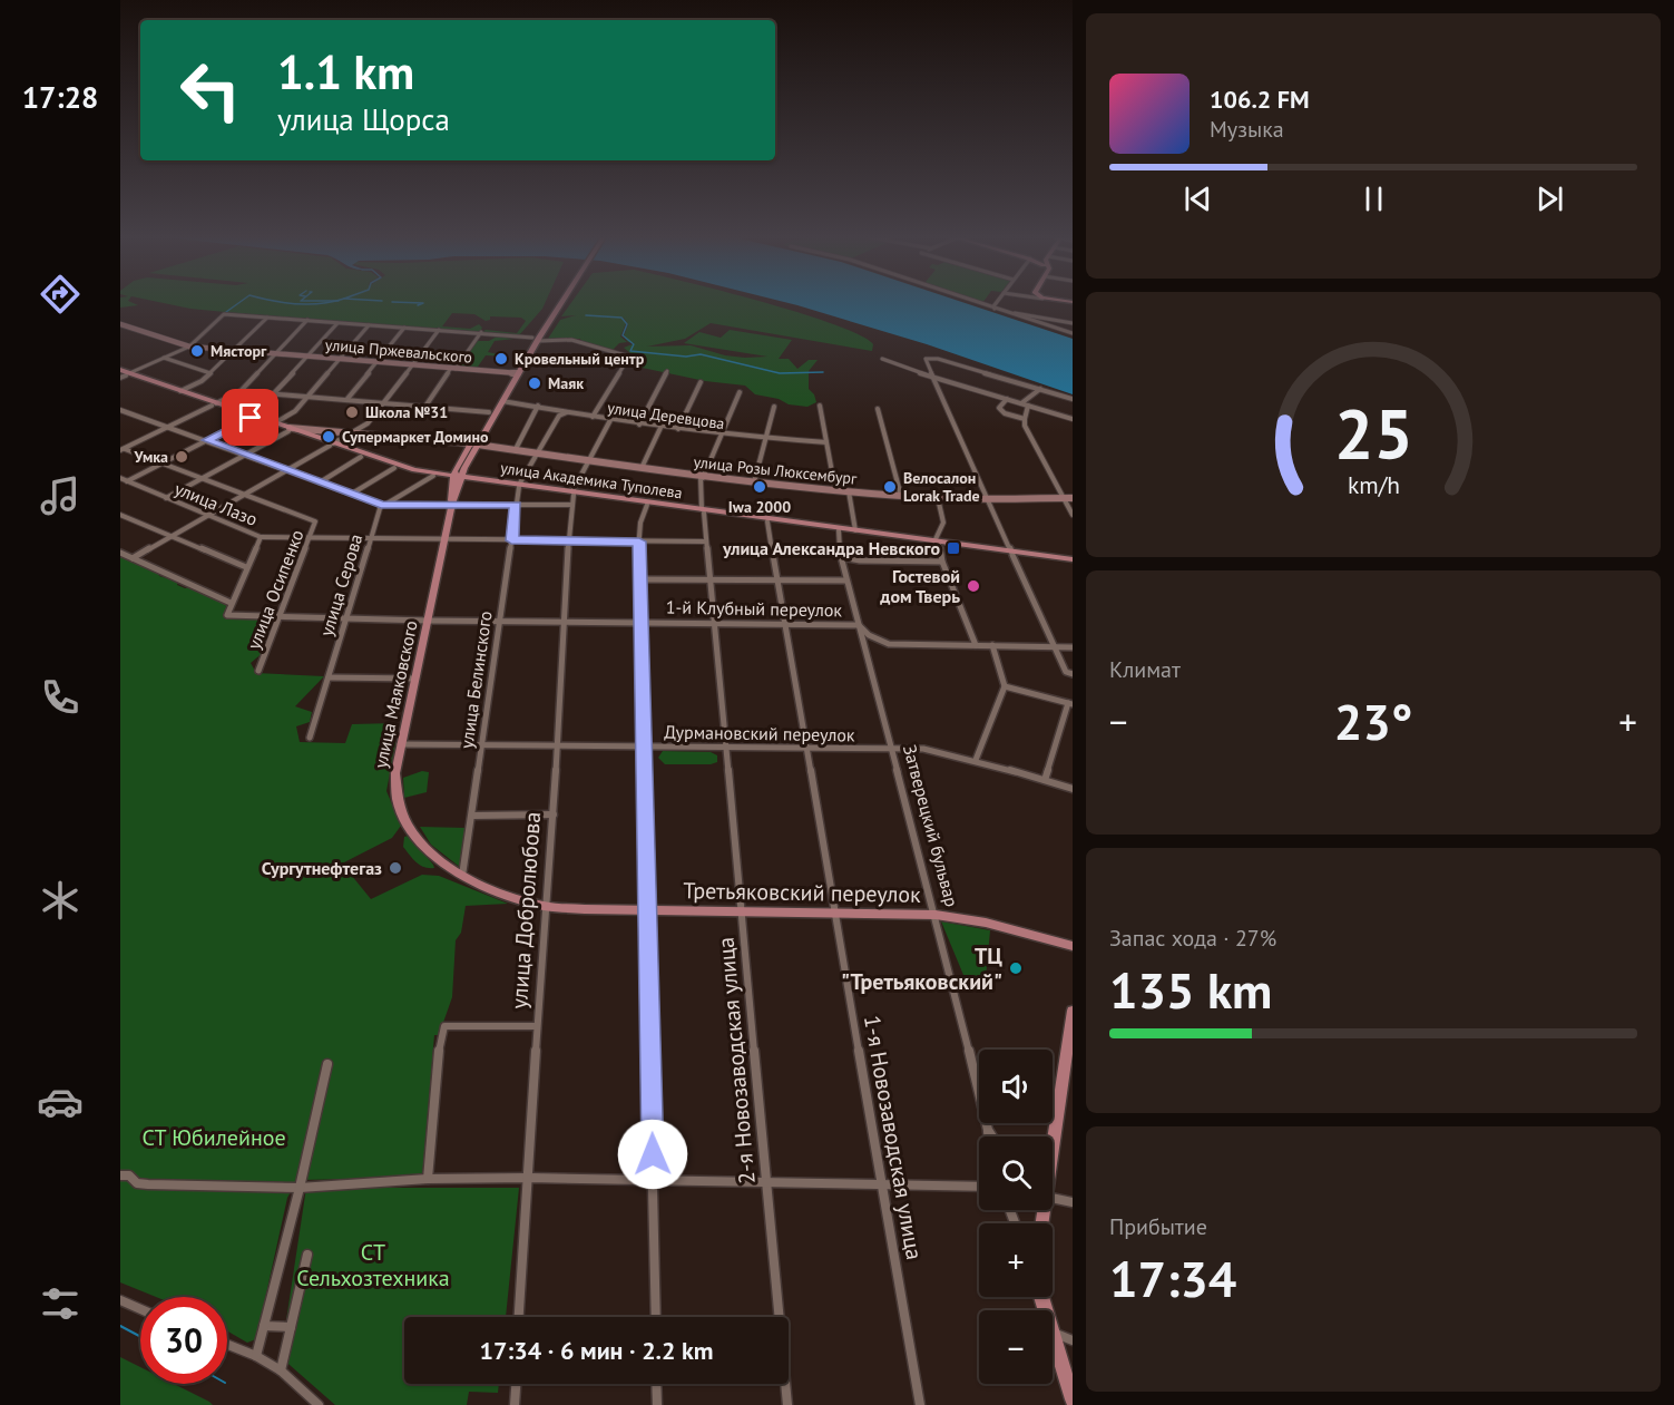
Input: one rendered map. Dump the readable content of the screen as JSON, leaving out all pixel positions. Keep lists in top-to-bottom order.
{
  "streets": {
    "main road": ["улица Академика Туполева", "улица Маяковского", "Третьяковский переулок"],
    "street": [
      "улица Пржевальского",
      "улица Деревцова",
      "улица Розы Люксембург",
      "улица Лазо",
      "улица Серова",
      "улица Осипенко",
      "1-й Клубный переулок",
      "улица Белинского",
      "Дурмановский переулок",
      "Затверецкий бульвар",
      "улица Добролюбова",
      "2-я Новозаводская улица",
      "1-я Новозаводская улица"
    ]
  },
  "crossings": [
    ["улица Пржевальского", "улица Маяковского"],
    ["улица Деревцова", "улица Белинского"],
    ["улица Деревцова", "улица Маяковского"],
    ["улица Деревцова", "улица Добролюбова"],
    ["улица Деревцова", "2-я Новозаводская улица"],
    ["улица Розы Люксембург", "улица Академика Туполева"],
    ["улица Розы Люксембург", "улица Белинского"],
    ["улица Розы Люксембург", "улица Маяковского"],
    ["улица Розы Люксембург", "улица Добролюбова"],
    ["улица Розы Люксембург", "2-я Новозаводская улица"],
    ["улица Академика Туполева", "улица Белинского"],
    ["улица Академика Туполева", "улица Маяковского"],
    ["улица Академика Туполева", "Затверецкий бульвар"],
    ["улица Академика Туполева", "улица Добролюбова"],
    ["улица Академика Туполева", "2-я Новозаводская улица"],
    ["улица Академика Туполева", "1-я Новозаводская улица"],
    ["улица Лазо", "1-й Клубный переулок"],
    ["улица Серова", "1-й Клубный переулок"],
    ["улица Осипенко", "1-й Клубный переулок"],
    ["1-й Клубный переулок", "улица Белинского"],
    ["1-й Клубный переулок", "улица Маяковского"],
    ["1-й Клубный переулок", "Затверецкий бульвар"],
    ["1-й Клубный переулок", "улица Добролюбова"],
    ["1-й Клубный переулок", "2-я Новозаводская улица"],
    ["1-й Клубный переулок", "1-я Новозаводская улица"],
    ["улица Белинского", "улица Маяковского"],
    ["улица Белинского", "Дурмановский переулок"],
    ["улица Белинского", "Третьяковский переулок"],
    ["улица Маяковского", "Дурмановский переулок"],
    ["улица Маяковского", "Третьяковский переулок"],
    ["Дурмановский переулок", "Затверецкий бульвар"],
    ["Дурмановский переулок", "улица Добролюбова"],
    ["Дурмановский переулок", "2-я Новозаводская улица"],
    ["Дурмановский переулок", "1-я Новозаводская улица"],
    ["Затверецкий бульвар", "Третьяковский переулок"],
    ["Третьяковский переулок", "улица Добролюбова"],
    ["Третьяковский переулок", "2-я Новозаводская улица"],
    ["Третьяковский переулок", "1-я Новозаводская улица"]
  ],
  "parks": ["СТ Юбилейное", "СТ Сельхозтехника"],
  "places": {
    "other": [
      "Мясторг",
      "Кровельный центр",
      "Маяк",
      "Школа №31",
      "Супермаркет Домино",
      "Умка",
      "Iwa 2000",
      "Велосалон Lorak Trade",
      "Гостевой дом Тверь",
      "Сургутнефтегаз",
      "ТЦ \"Третьяковский\""
    ],
    "transit": ["улица Александра Невского"]
  },
  "page": {
    "tabs": "17:28",
    "turn": ["1.1 km", "улица Щорса"],
    "song": ["106.2 FM", "Музыка"],
    "tile": [
      "Климат",
      ["Запас хода · 27%", "135 km"],
      ["Прибытие", "17:34"]
    ],
    "heat": ["−", "23°", "+"],
    "map_buttons": ["+", "−"],
    "limit": "30",
    "trip": "17:34 · 6 мин · 2.2 km",
    "gauge": ["25", "km/h"]
  }
}
